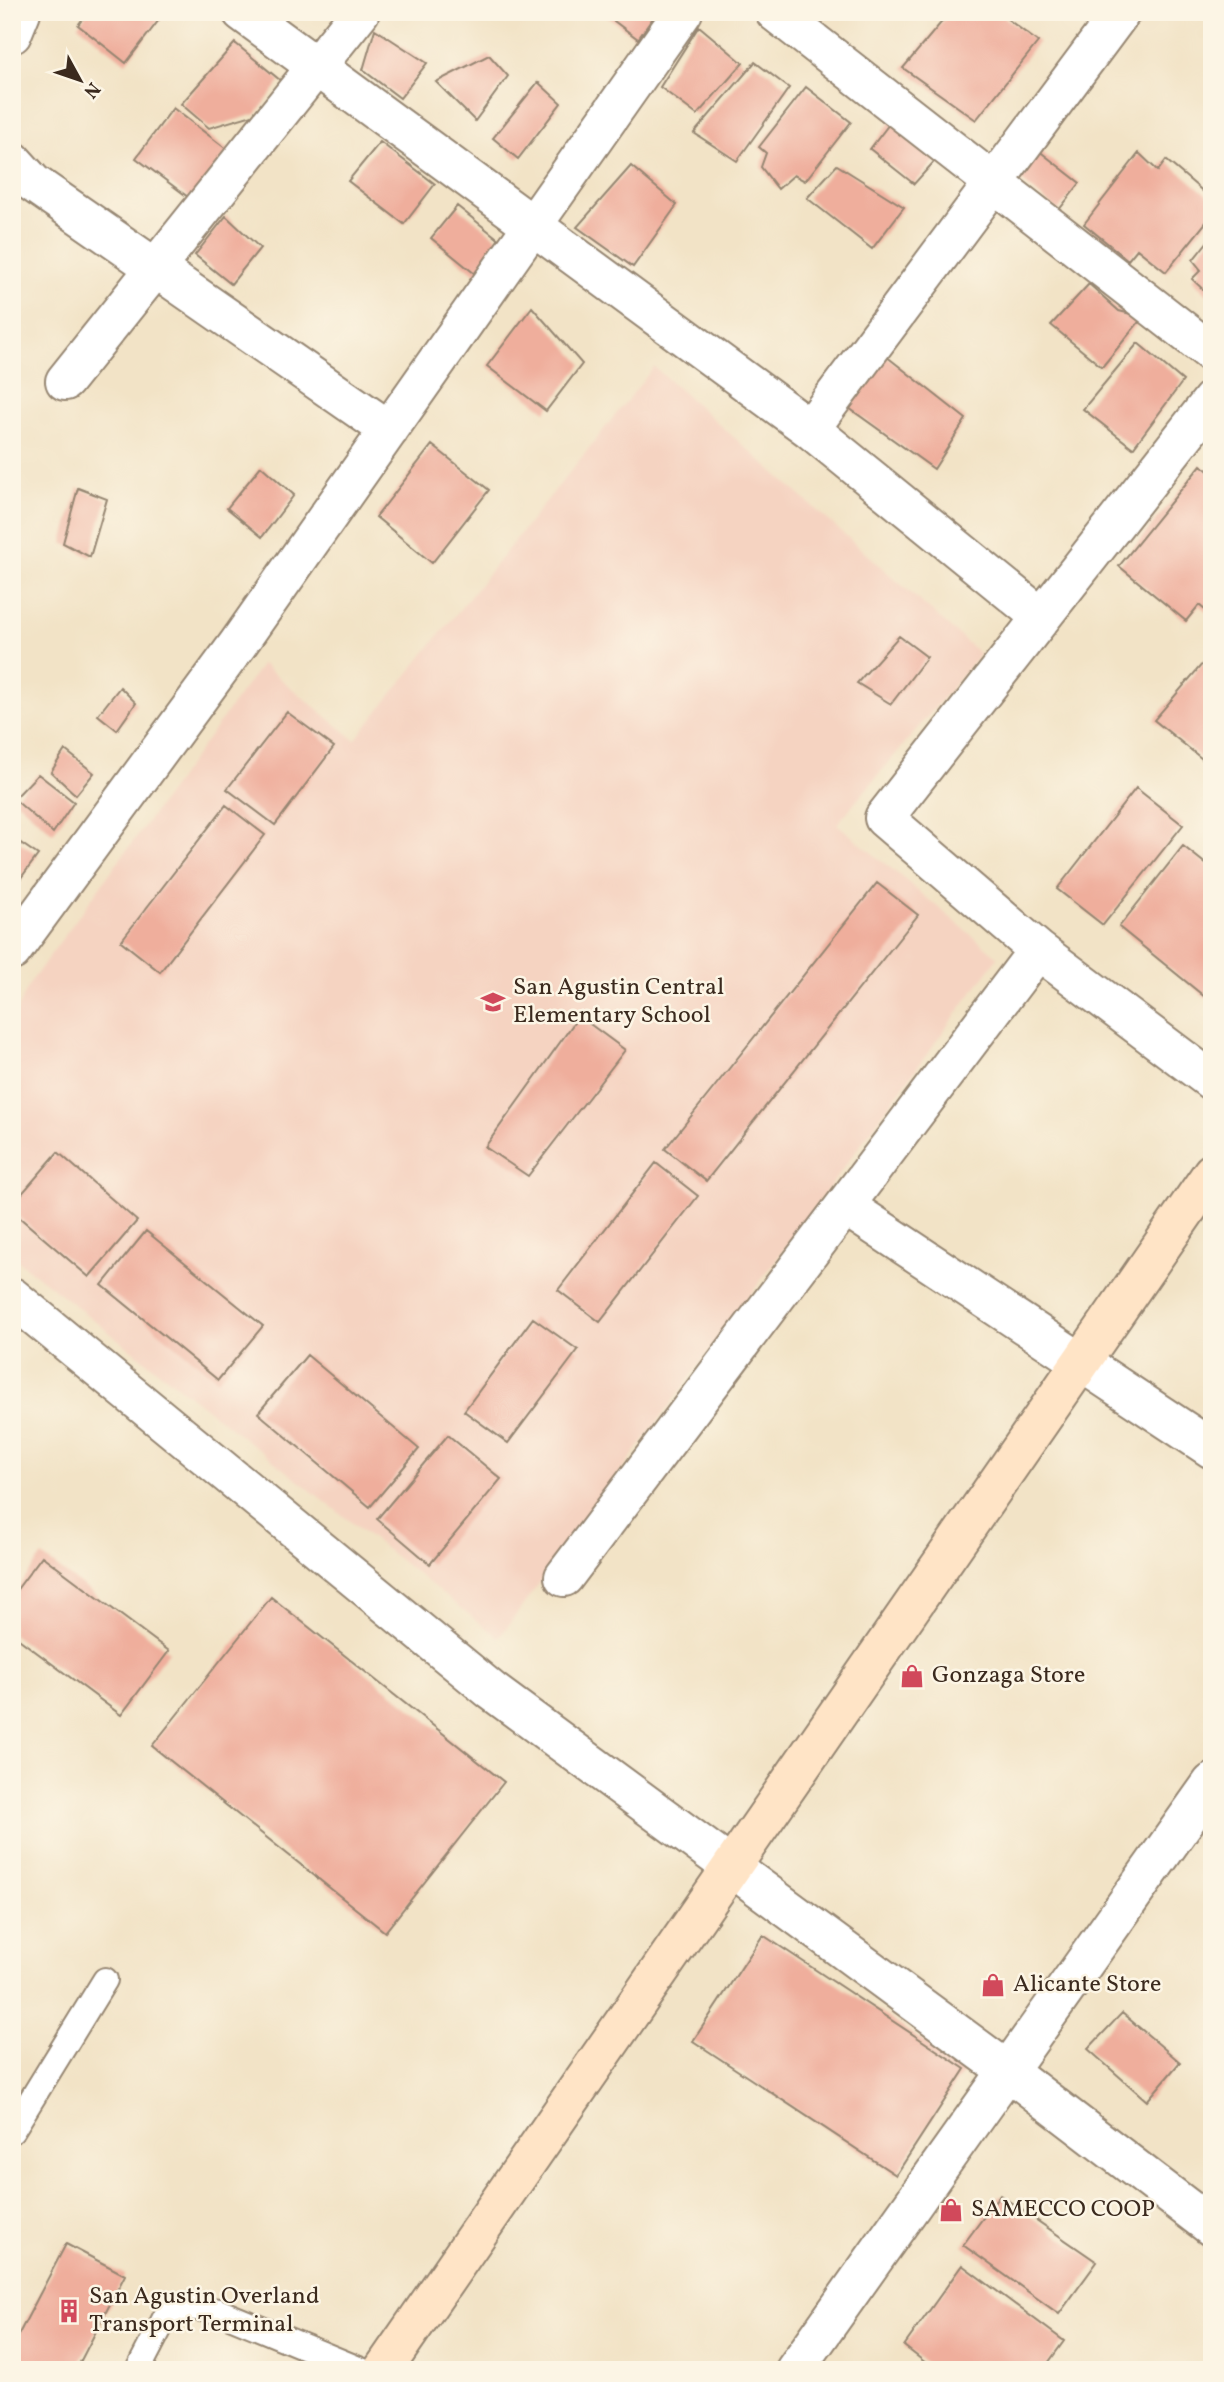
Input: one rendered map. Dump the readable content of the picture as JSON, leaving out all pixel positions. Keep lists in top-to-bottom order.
{
  "places": {
    "school or university": ["San Agustin Central Elementary School"],
    "shop": ["Gonzaga Store", "Alicante Store", "SAMECCO COOP"],
    "building": ["San Agustin Overland Transport Terminal"]
  },
  "north": "bottom right"
}
